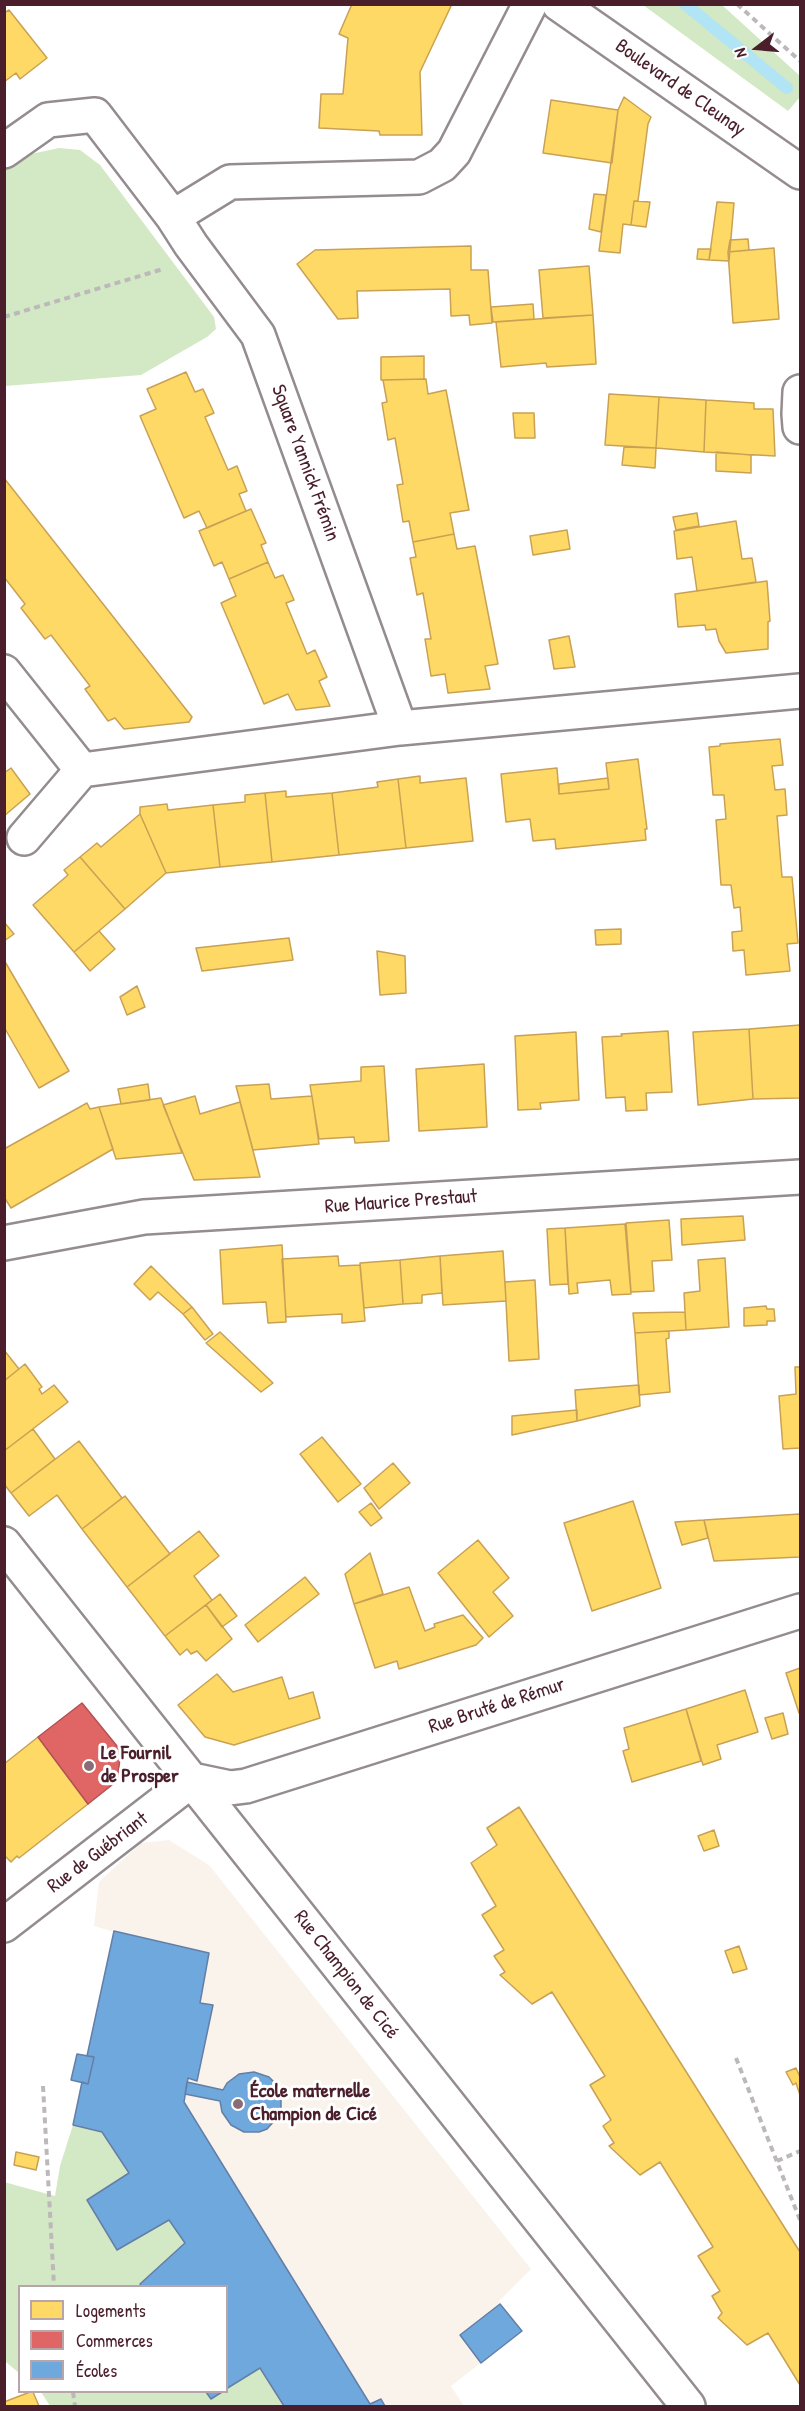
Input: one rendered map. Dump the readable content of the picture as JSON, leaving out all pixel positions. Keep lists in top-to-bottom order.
{
  "streets": {
    "street": [
      "Boulevard de Cleunay",
      "Square Yannick Frémin",
      "Rue Maurice Prestaut",
      "Rue Bruté de Rémur",
      "Rue de Guébriant",
      "Rue Champion de Cicé"
    ]
  },
  "crossings": [
    ["Rue Bruté de Rémur", "Rue de Guébriant"],
    ["Rue Bruté de Rémur", "Rue Champion de Cicé"],
    ["Rue de Guébriant", "Rue Champion de Cicé"]
  ],
  "places": ["Le Fournil de Prosper", "École maternelle Champion de Cicé"],
  "legend": ["Logements", "Commerces", "Écoles"],
  "north": "left"
}
